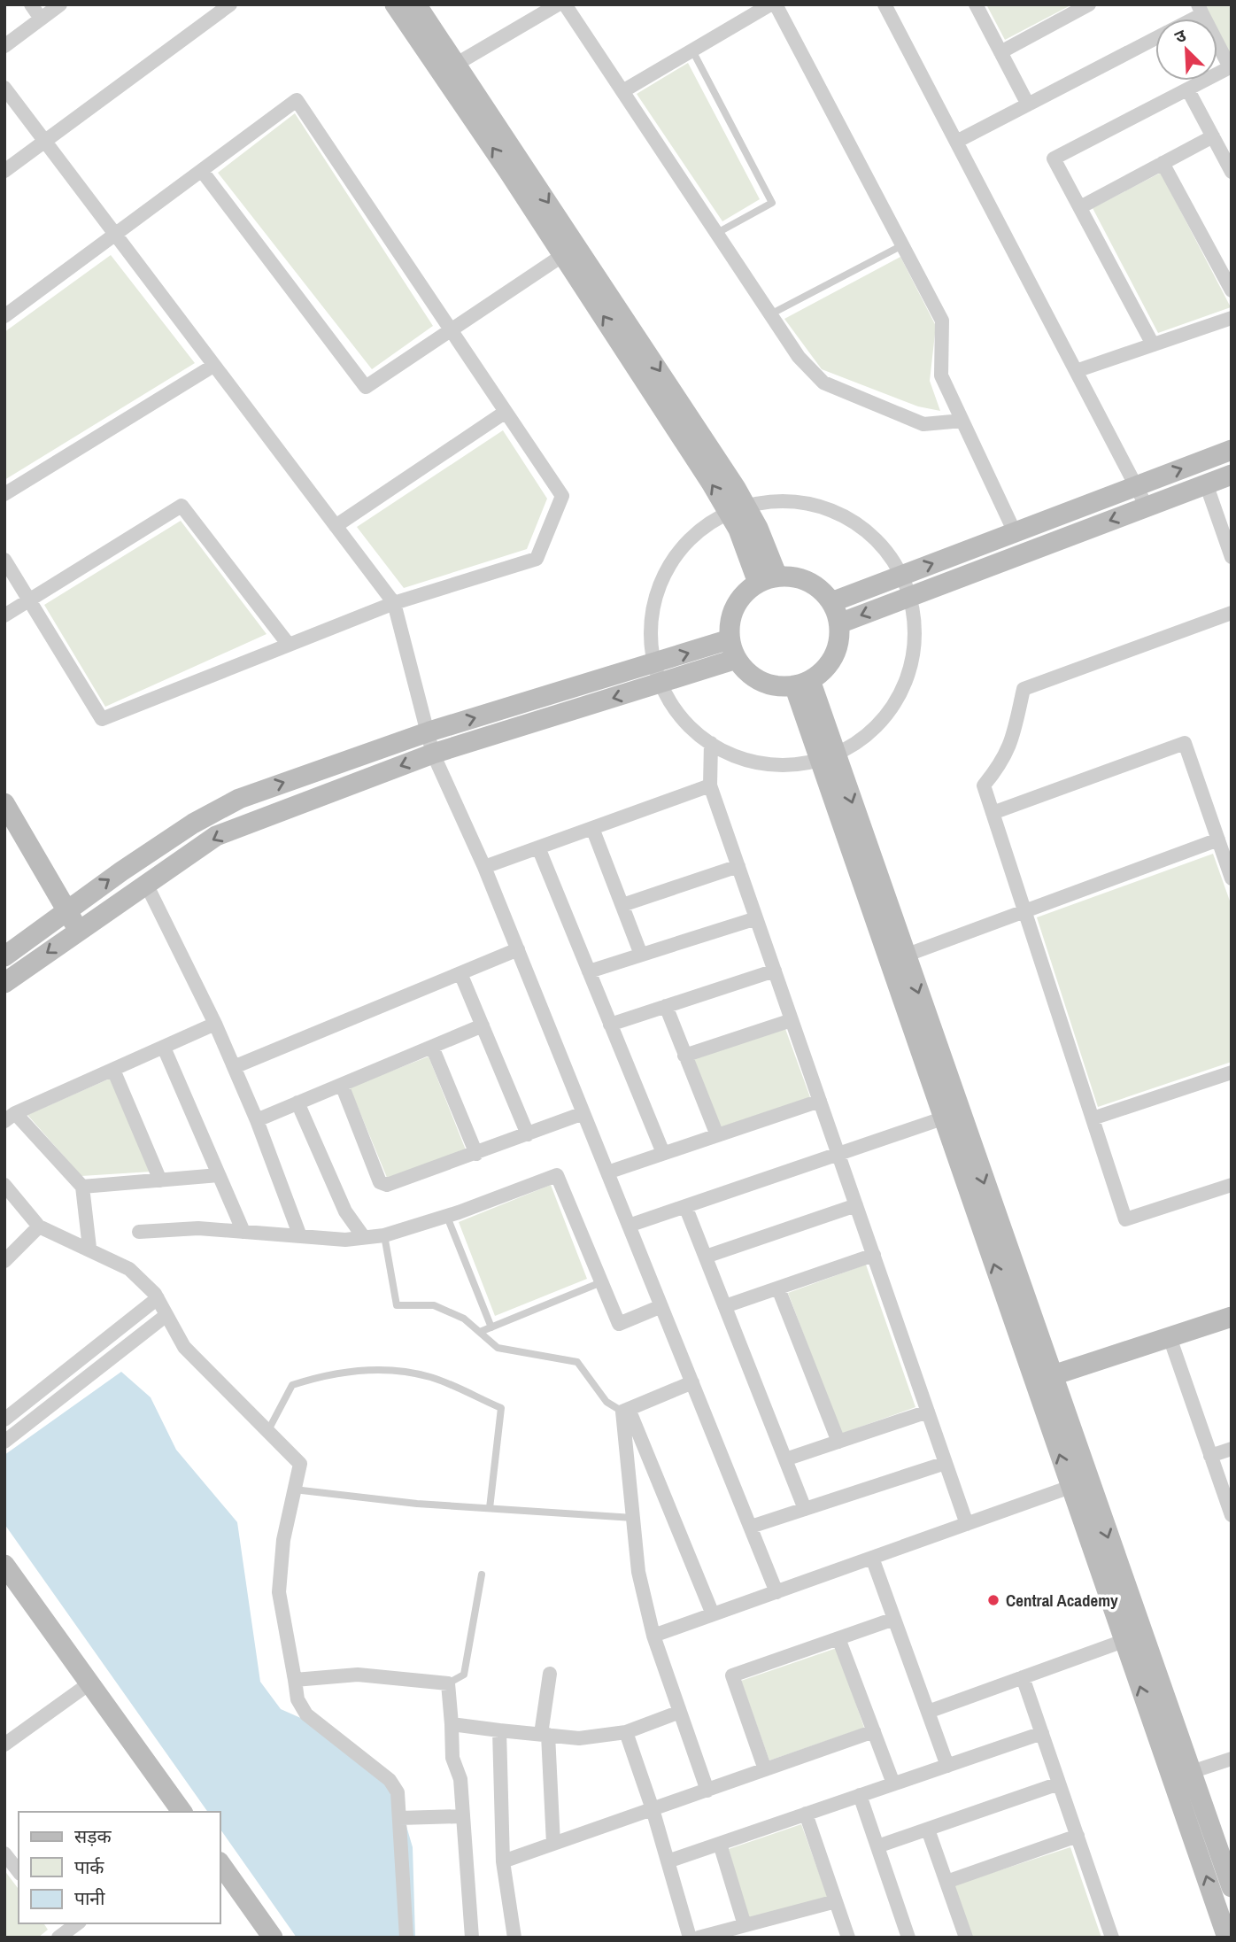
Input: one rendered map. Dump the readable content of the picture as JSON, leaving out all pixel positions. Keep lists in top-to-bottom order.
{
  "places": ["Central Academy"],
  "legend": ["सड़क", "पार्क", "पानी"],
  "north": "top left"
}
